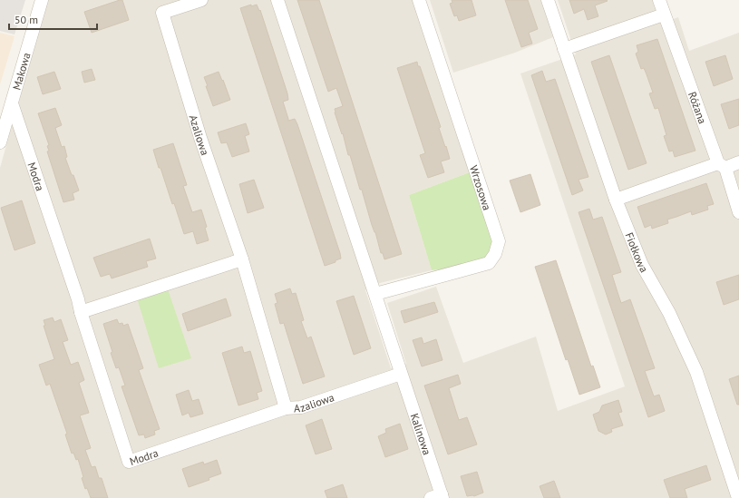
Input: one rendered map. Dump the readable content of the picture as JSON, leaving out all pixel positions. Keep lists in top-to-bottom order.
{
  "streets": {
    "street": [
      "Makowa",
      "Różana",
      "Azaliowa",
      "Modra",
      "Wrzosowa",
      "Fiołkowa",
      "Kalinowa"
    ]
  },
  "crossings": [
    ["Makowa", "Modra"],
    ["Azaliowa", "Modra"],
    ["Azaliowa", "Kalinowa"]
  ],
  "scale_bar": "50 m"
}
